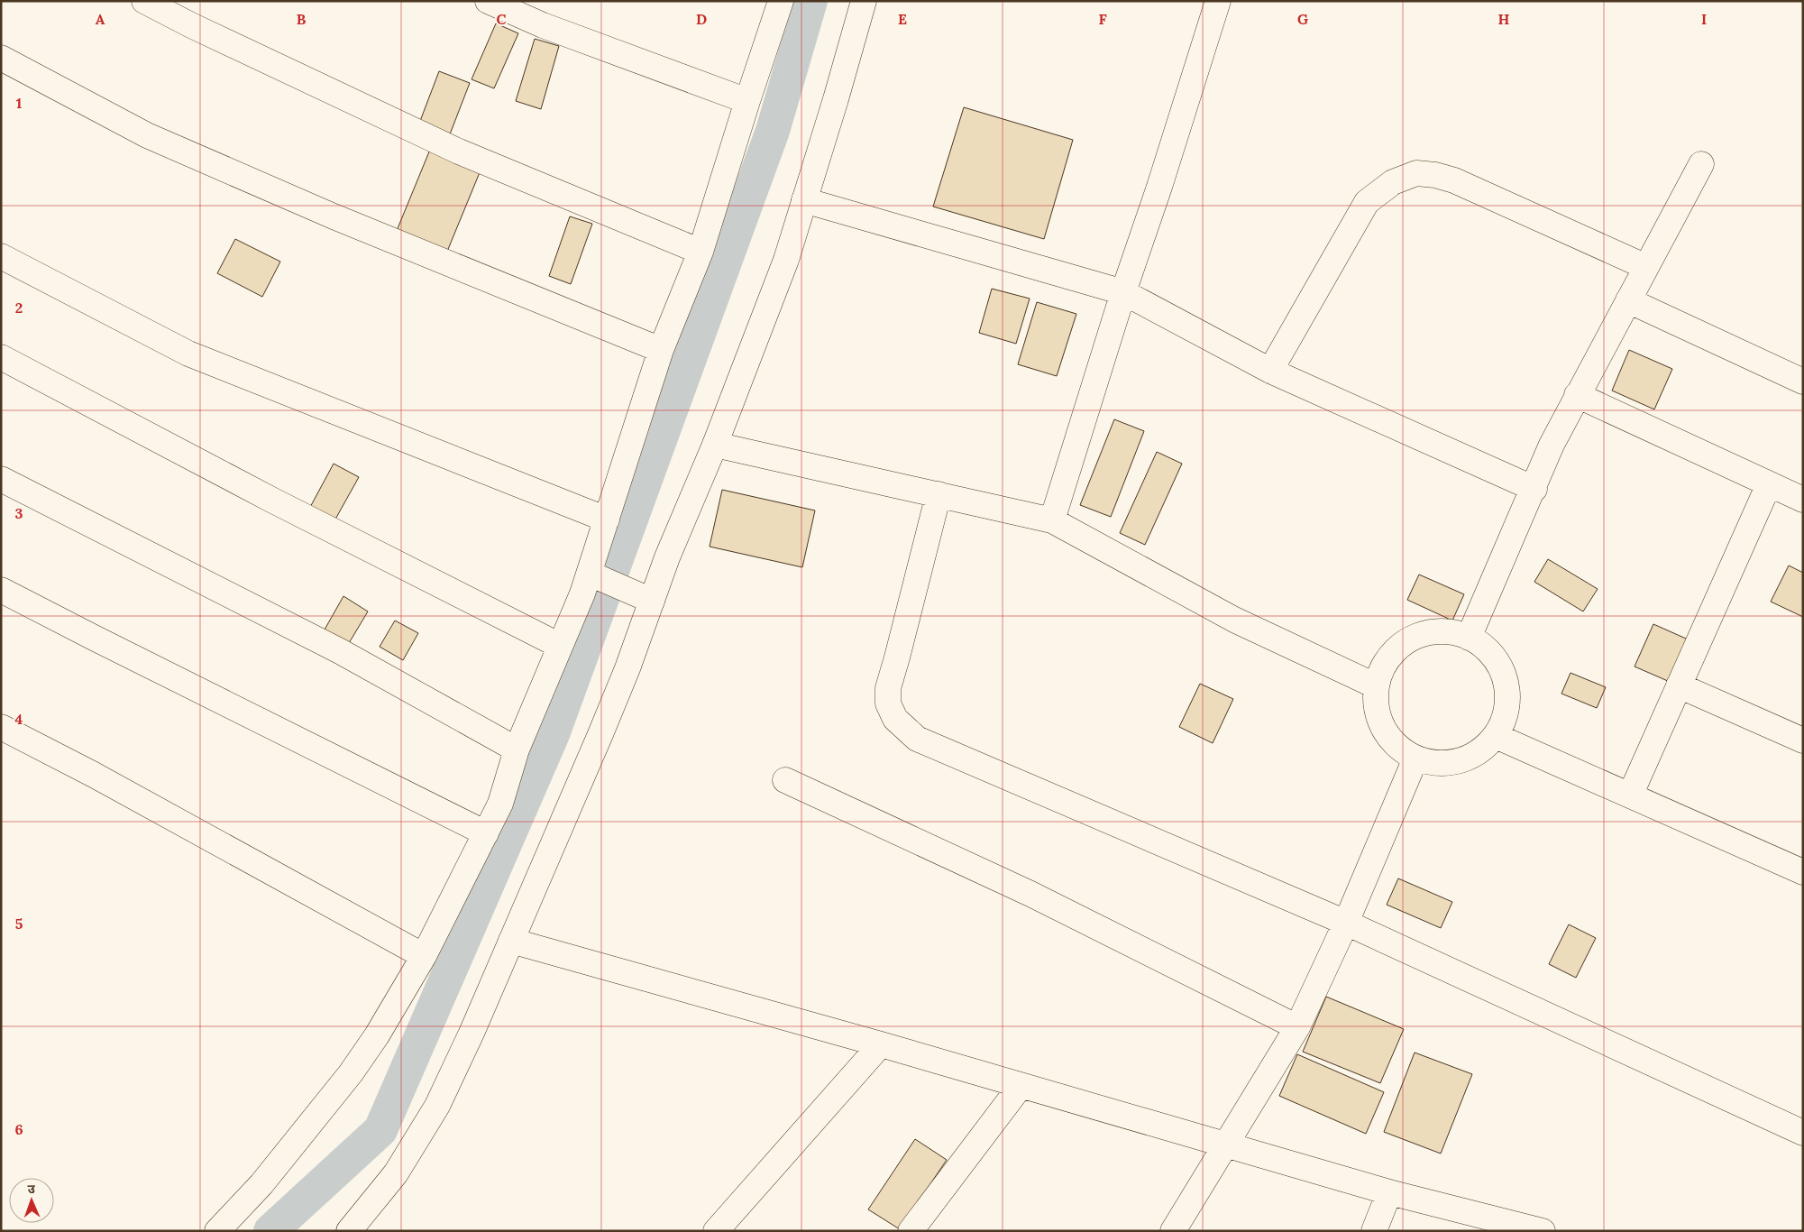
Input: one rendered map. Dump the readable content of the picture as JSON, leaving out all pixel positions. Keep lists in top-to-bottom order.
{
  "north": "top",
  "grid": {
    "columns": [
      "A",
      "B",
      "C",
      "D",
      "E",
      "F",
      "G",
      "H",
      "I"
    ],
    "rows": [
      "1",
      "2",
      "3",
      "4",
      "5",
      "6"
    ]
  }
}
